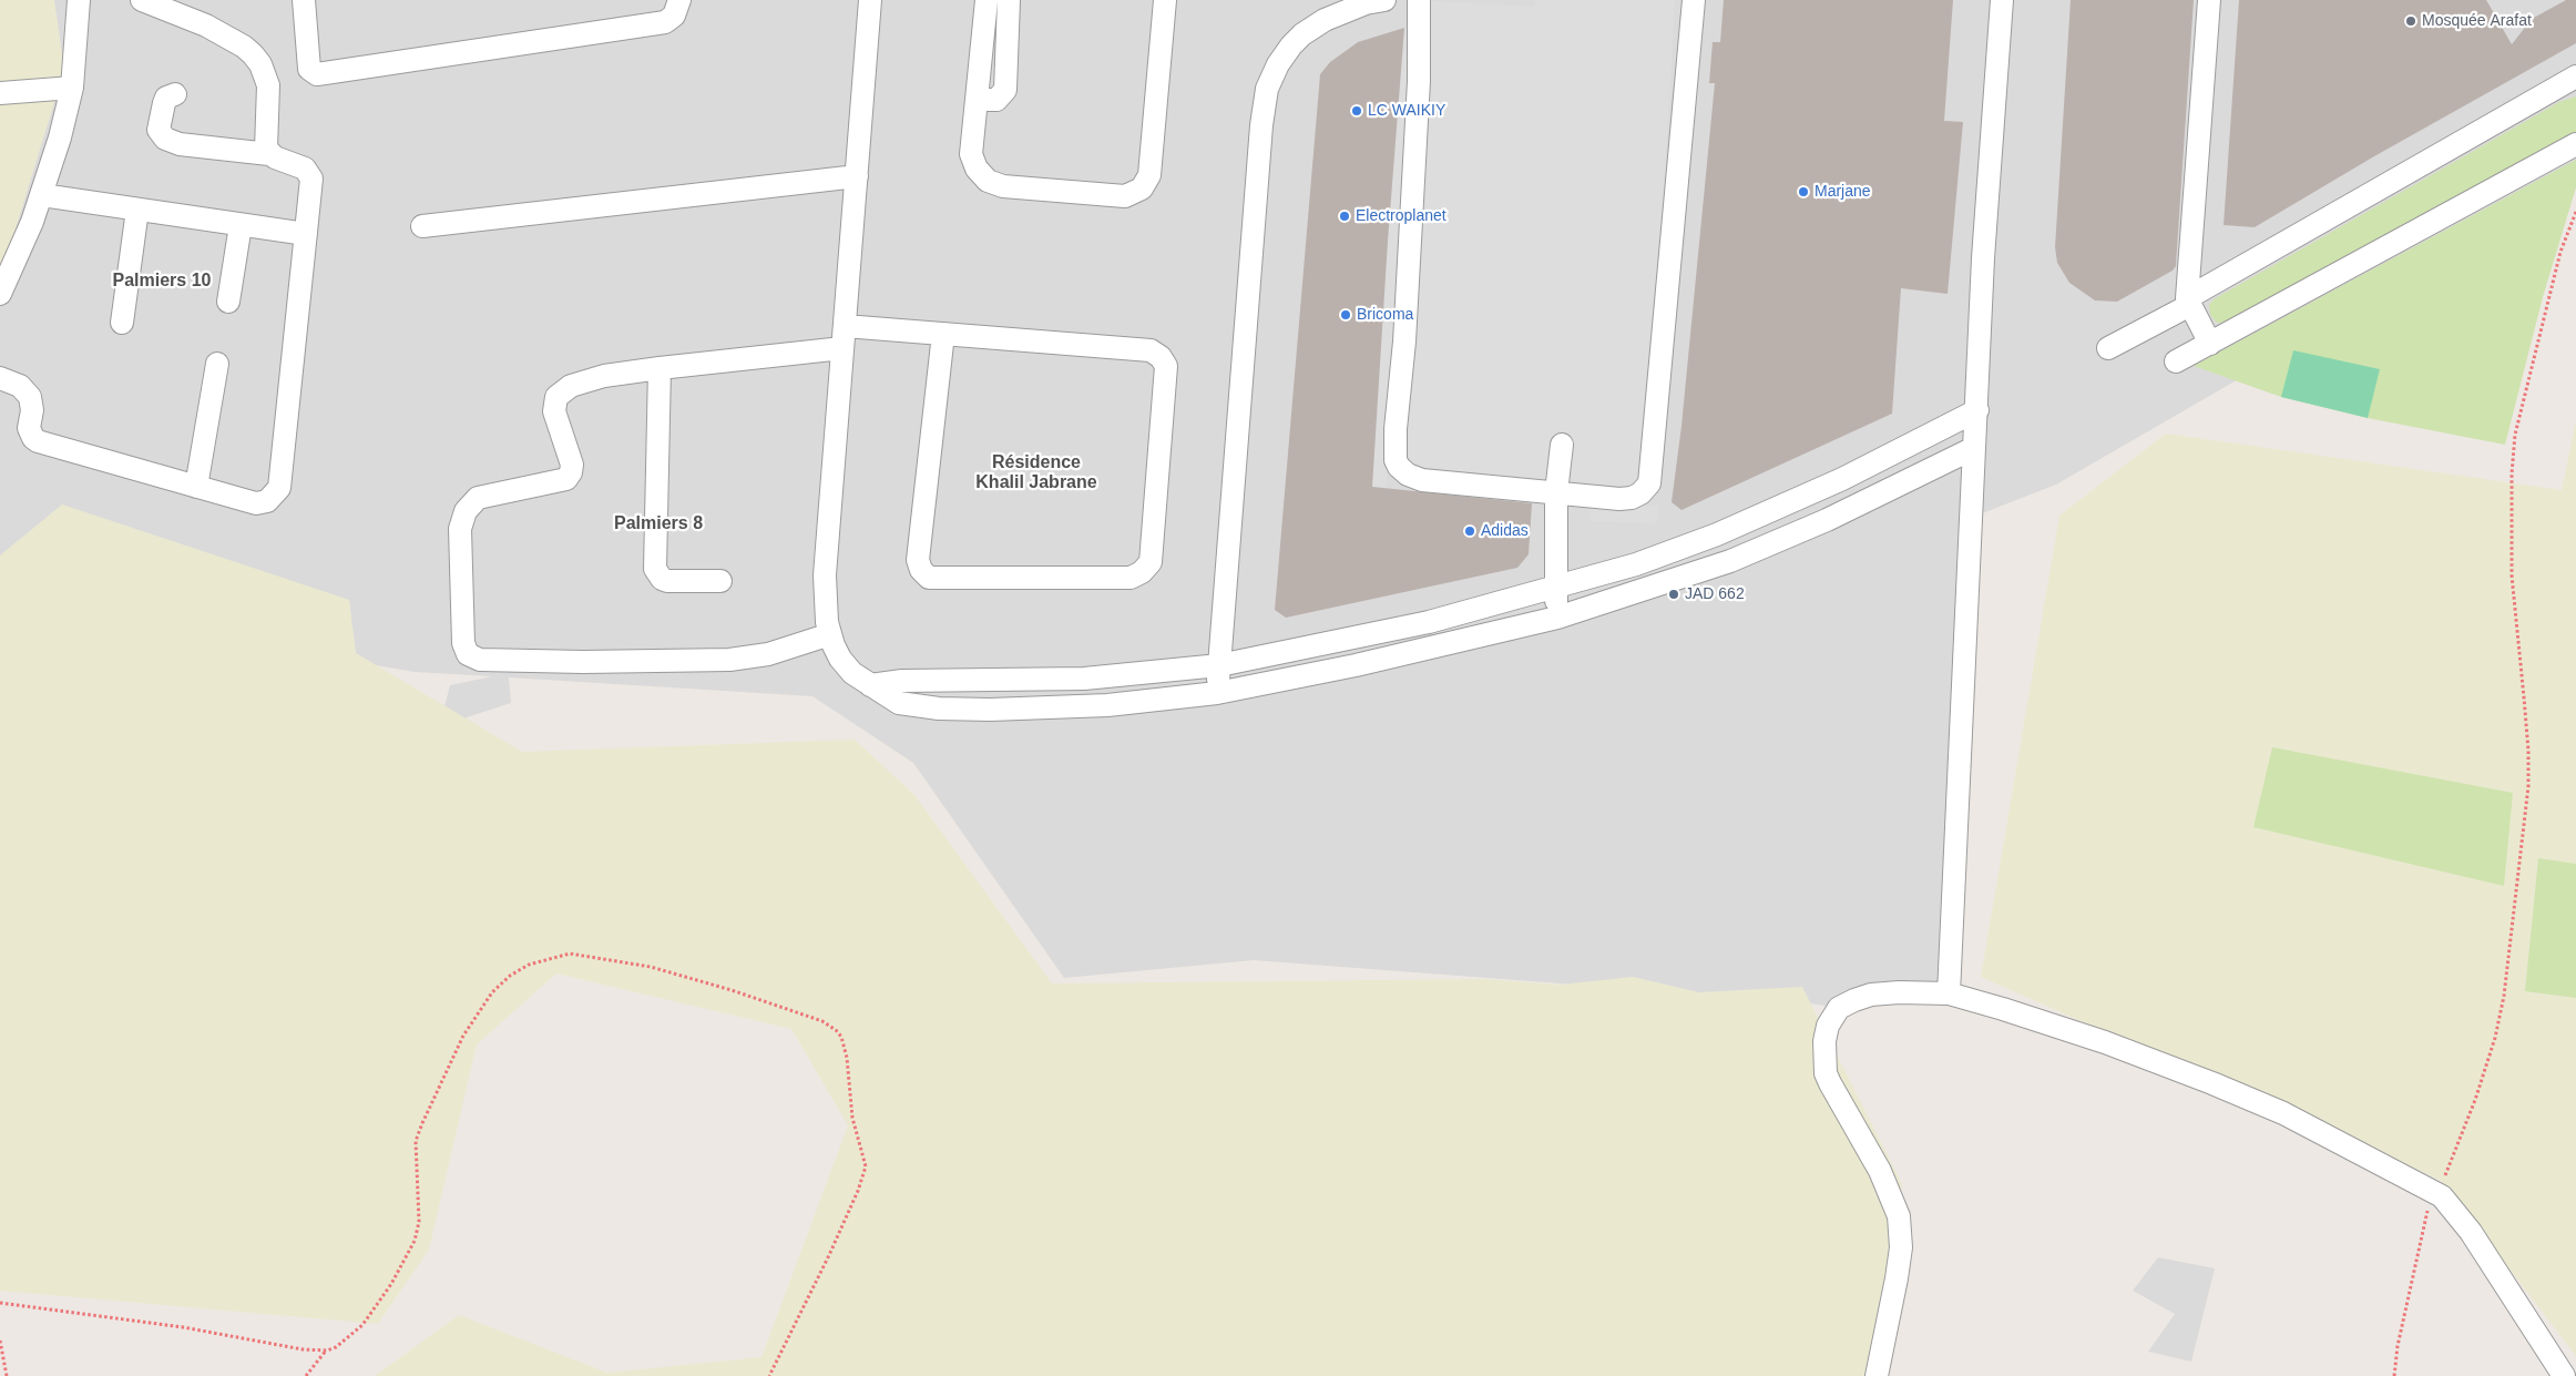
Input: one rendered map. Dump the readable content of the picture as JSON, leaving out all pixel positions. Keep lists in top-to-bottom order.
{
  "districts": ["Palmiers 10", "Résidence Khalil Jabrane", "Palmiers 8"],
  "places": [
    "Mosquée Arafat",
    "LC WAIKIY",
    "Marjane",
    "Electroplanet",
    "Bricoma",
    "Adidas",
    "JAD 662"
  ]
}
